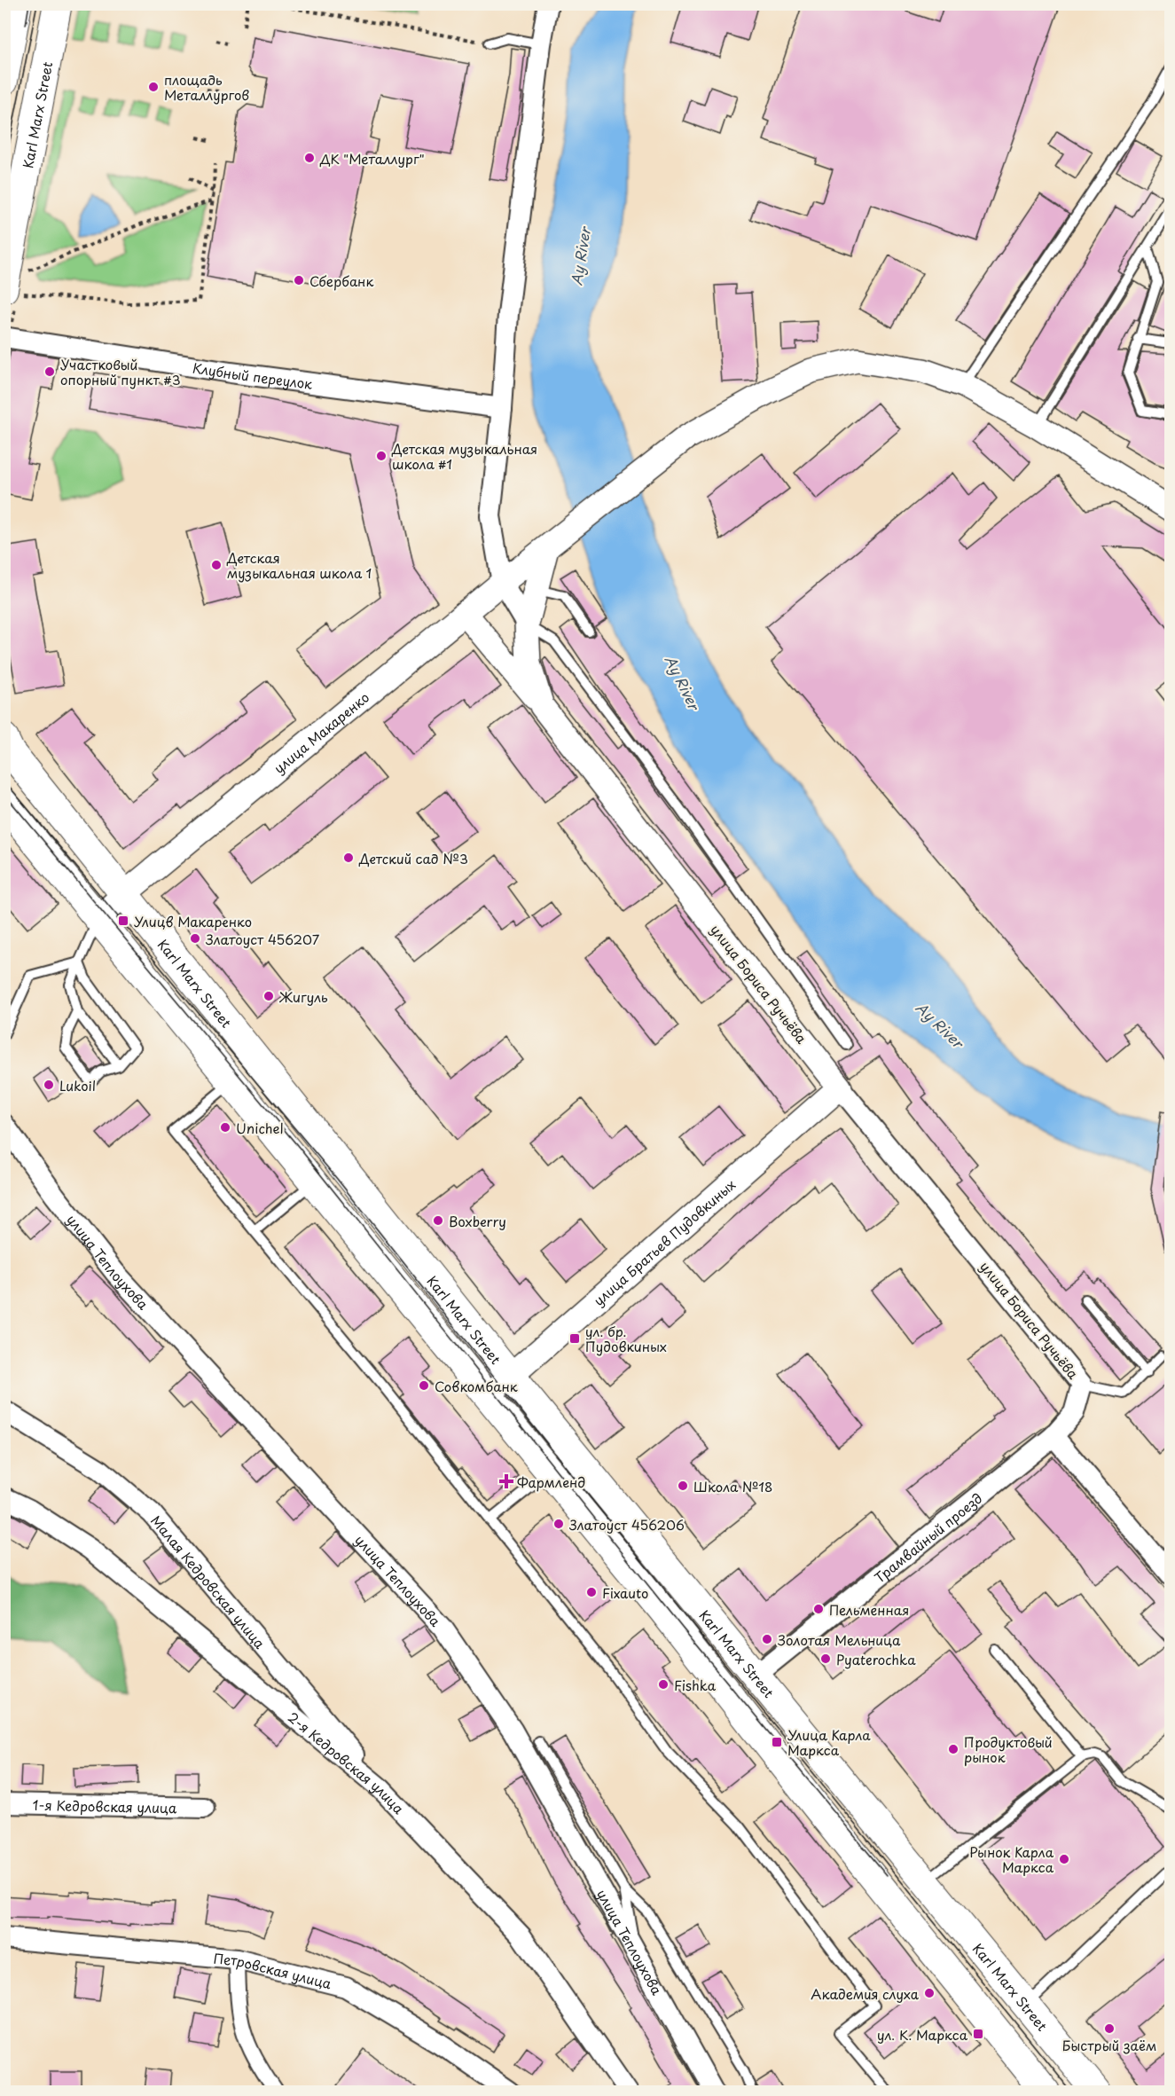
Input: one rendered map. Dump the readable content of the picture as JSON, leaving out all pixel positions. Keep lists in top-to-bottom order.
{
  "streets": {
    "main road": ["Karl Marx Street"],
    "street": [
      "Клубный переулок",
      "улица Макаренко",
      "улица Бориса Ручьёва",
      "улица Братьев Пудовкиных",
      "улица Теплоухова",
      "Трамвайный проезд",
      "Малая Кедровская улица",
      "2-я Кедровская улица",
      "1-я Кедровская улица",
      "Петровская улица"
    ]
  },
  "crossings": [
    ["Karl Marx Street", "улица Макаренко"],
    ["Karl Marx Street", "улица Братьев Пудовкиных"],
    ["Karl Marx Street", "Трамвайный проезд"],
    ["улица Макаренко", "улица Бориса Ручьёва"],
    ["улица Бориса Ручьёва", "улица Братьев Пудовкиных"],
    ["улица Бориса Ручьёва", "Трамвайный проезд"],
    ["Малая Кедровская улица", "2-я Кедровская улица"]
  ],
  "water": ["Ay River"],
  "places": {
    "other": [
      "площадь Металлургов",
      "ДК \"Металлург\"",
      "Сбербанк",
      "Участковый опорный пункт #3",
      "Детская музыкальная школа #1",
      "Детская музыкальная школа 1",
      "Детский сад №3",
      "Златоуст 456207",
      "Жигуль",
      "Lukoil",
      "Unichel",
      "Boxberry",
      "Совкомбанк",
      "Школа №18",
      "Златоуст 456206",
      "Fixauto",
      "Пельменная",
      "Золотая Мельница",
      "Pyaterochka",
      "Fishka",
      "Продуктовый рынок",
      "Рынок Карла Маркса",
      "Академия слуха",
      "Быстрый заём"
    ],
    "transit": [
      "Улицв Макаренко",
      "ул. бр. Пудовкиных",
      "Улица Карла Маркса",
      "ул. К. Маркса"
    ],
    "health": ["Фармленд"]
  }
}
